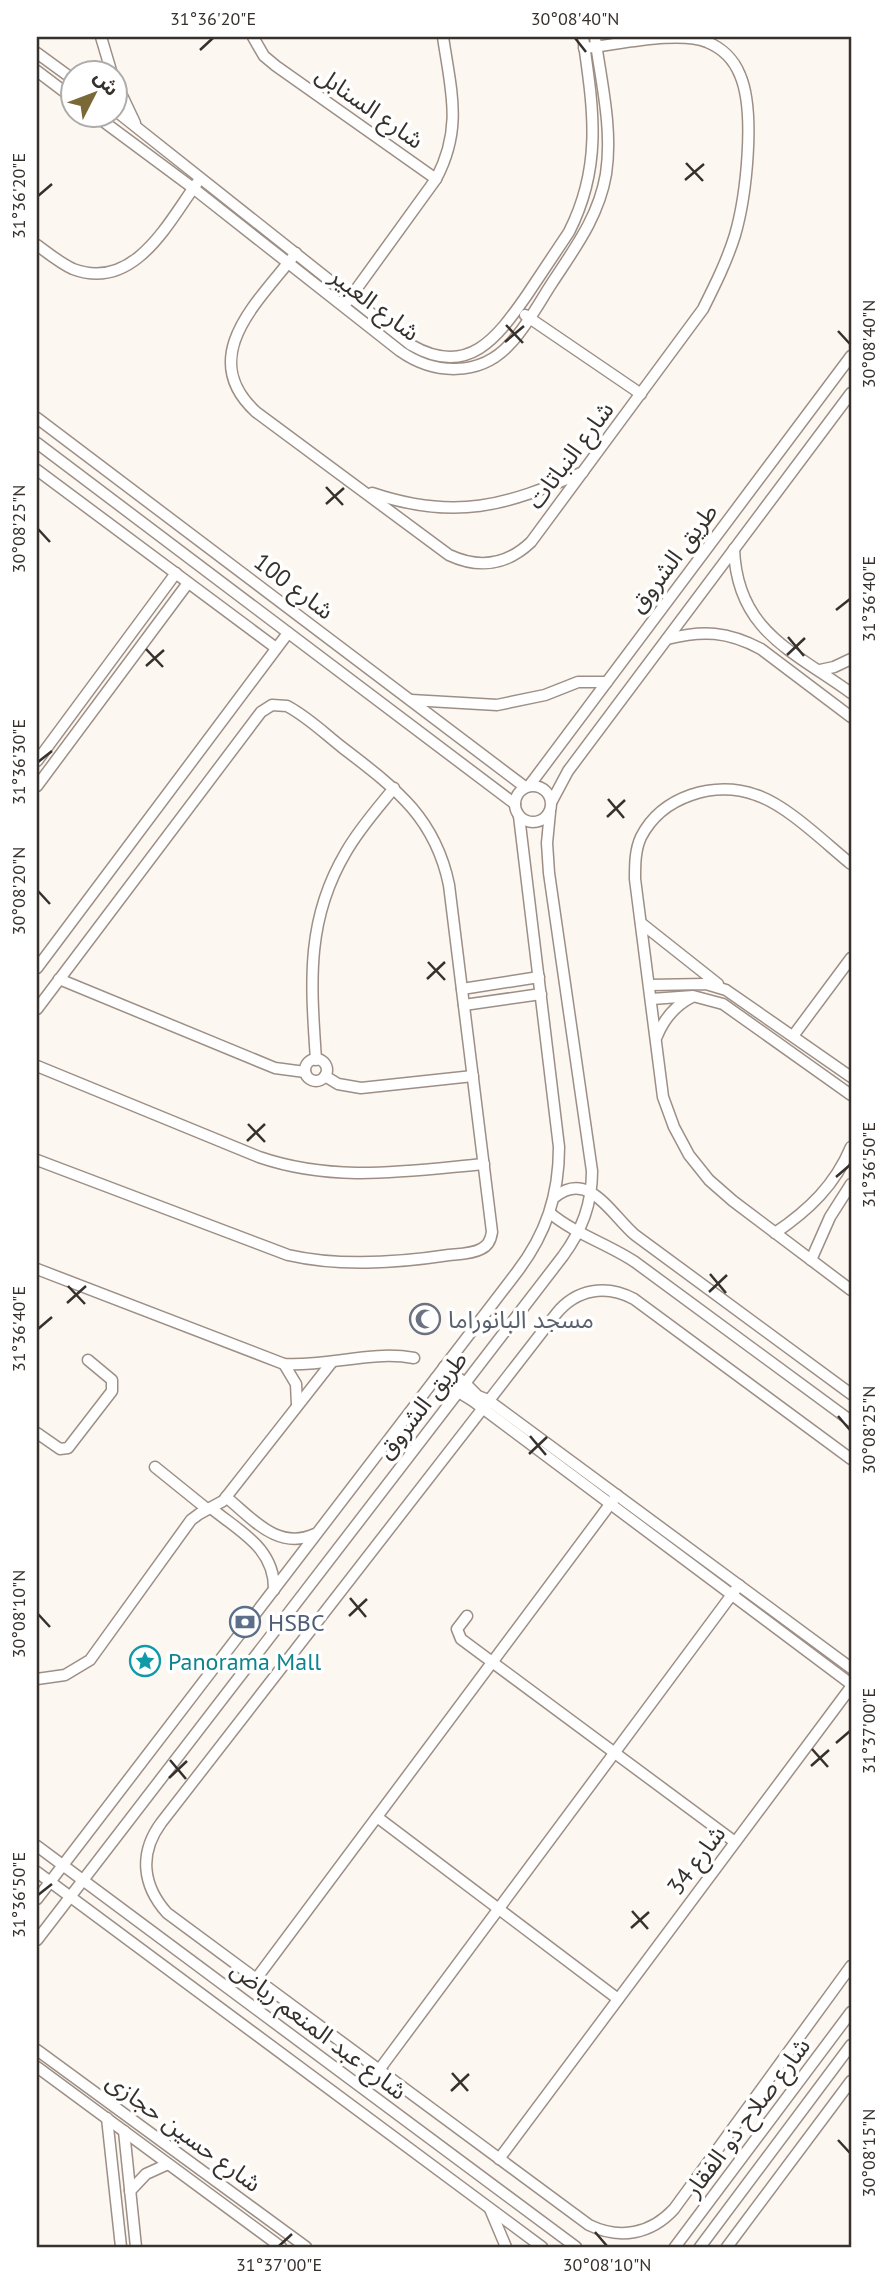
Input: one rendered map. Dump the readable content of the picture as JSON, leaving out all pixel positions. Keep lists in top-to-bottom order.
{
  "streets": {
    "street": [
      "شارع السنابل",
      "شارع العبير",
      "شارع النباتات",
      "طريق الشروق",
      "شارع 100",
      "شارع 34",
      "شارع عبد المنعم رياض",
      "شارع صلاح ذو الفقار",
      "شارع حسين حجازى"
    ]
  },
  "crossings": [
    ["شارع العبير", "شارع النباتات"],
    ["طريق الشروق", "شارع 100"],
    ["طريق الشروق", "شارع عبد المنعم رياض"]
  ],
  "places": {
    "mosque": ["مسجد البانوراما"],
    "bank": ["HSBC"],
    "place": ["Panorama Mall"]
  },
  "north": "top right",
  "coordinates": [
    "31°36'20\"E",
    "30°08'40\"N",
    "30°08'25\"N",
    "31°36'40\"E",
    "31°36'30\"E",
    "30°08'20\"N",
    "31°36'50\"E",
    "30°08'10\"N",
    "31°37'00\"E",
    "30°08'15\"N"
  ]
}
